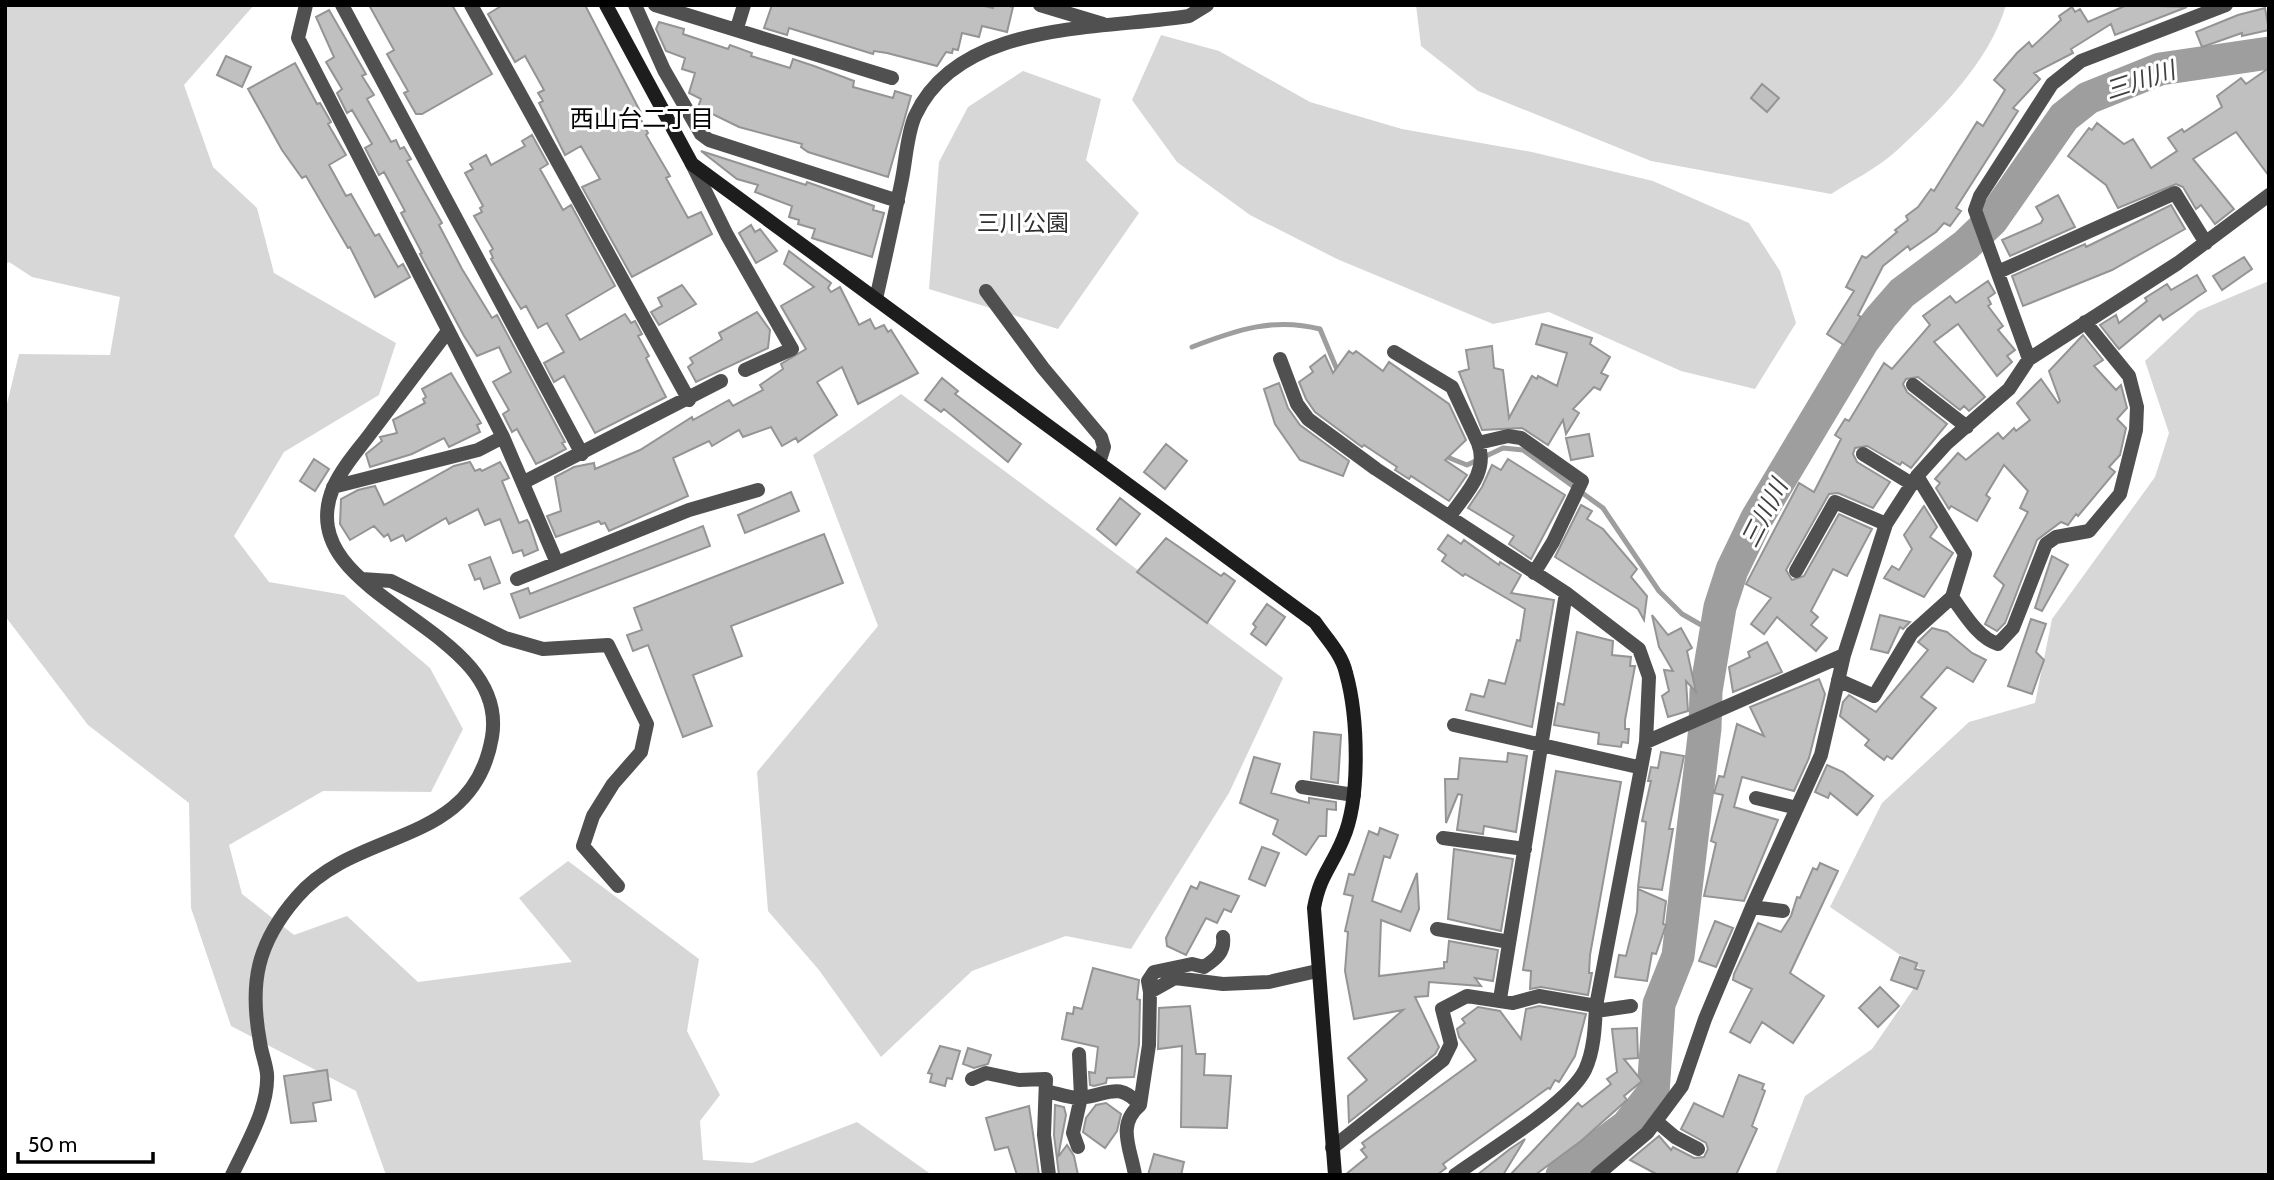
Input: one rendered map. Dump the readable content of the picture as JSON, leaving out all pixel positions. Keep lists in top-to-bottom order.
{
  "districts": ["西山台二丁目"],
  "water": ["三川川"],
  "parks": ["三川公園"],
  "scale_bar": "50 m"
}
